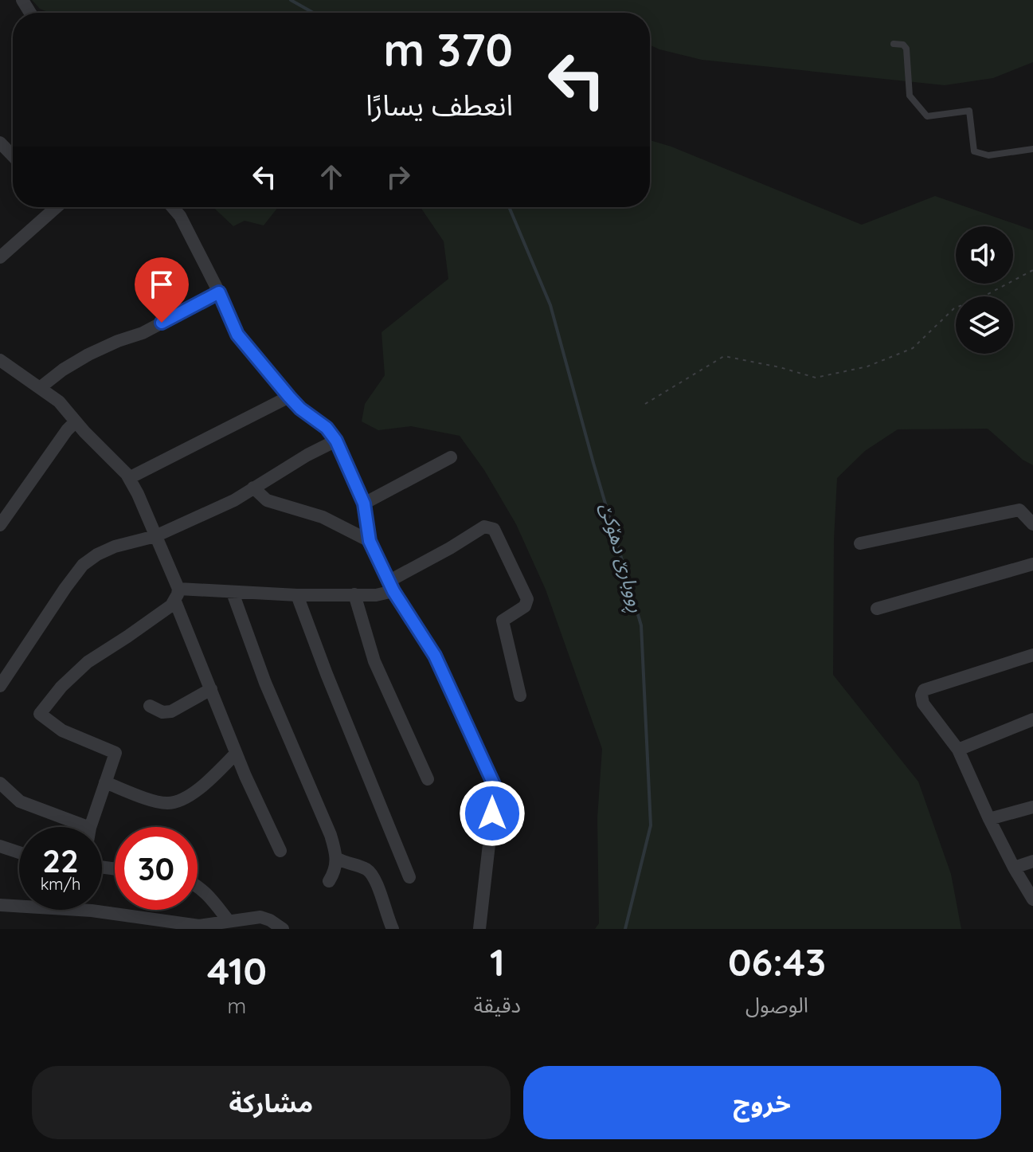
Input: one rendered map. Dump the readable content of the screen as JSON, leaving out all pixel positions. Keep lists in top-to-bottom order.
{
  "water": ["ڕووبارێ دهۆكێ"],
  "page": {
    "turn": ["370 m", "انعطف يسارًا"],
    "speed": "22 km/h",
    "limit": "30",
    "eta": [
      "06:43",
      "الوصول",
      "1",
      "دقيقة",
      "410",
      "m"
    ],
    "buttons": ["خروج", "مشاركة"]
  }
}
